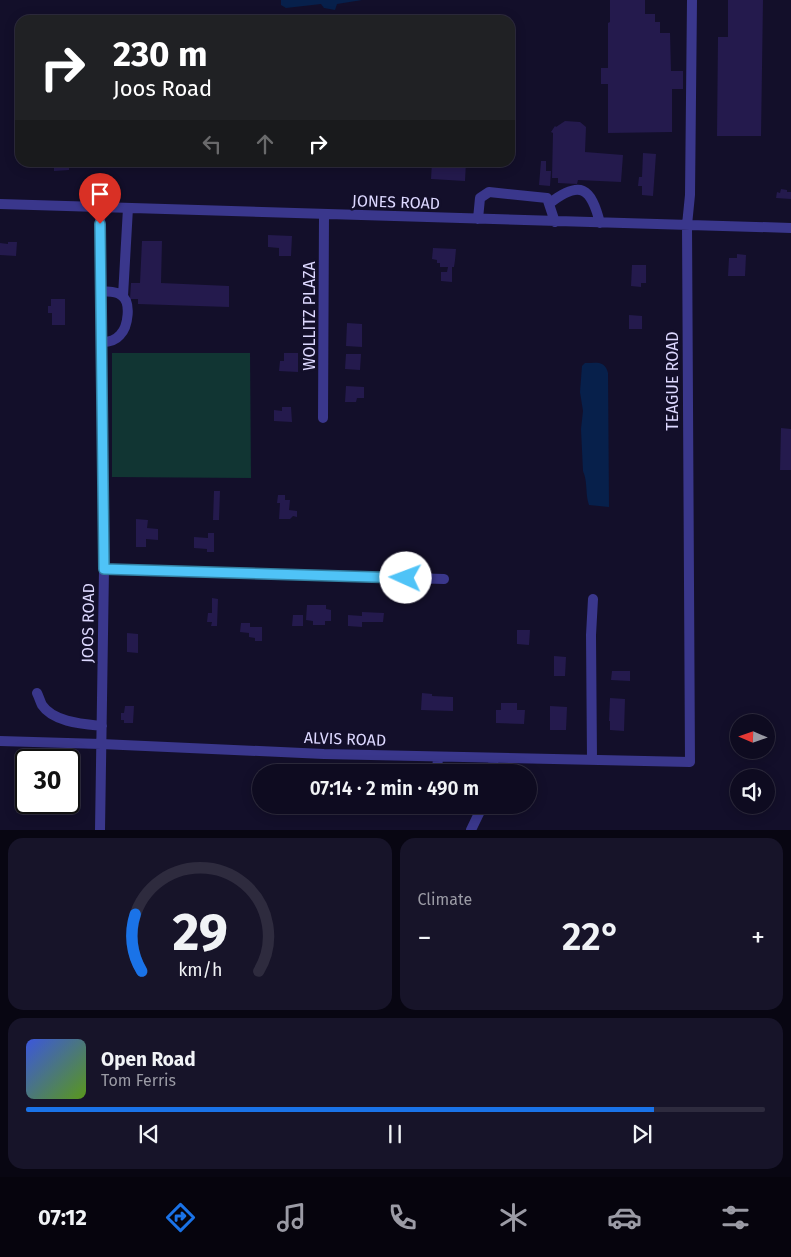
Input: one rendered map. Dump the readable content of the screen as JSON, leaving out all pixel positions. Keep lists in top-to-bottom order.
{
  "streets": {
    "street": [
      "JONES ROAD",
      "WOLLITZ PLAZA",
      "TEAGUE ROAD",
      "JOOS ROAD",
      "ALVIS ROAD"
    ]
  },
  "crossings": [
    ["JONES ROAD", "WOLLITZ PLAZA"],
    ["JONES ROAD", "TEAGUE ROAD"],
    ["JONES ROAD", "JOOS ROAD"],
    ["TEAGUE ROAD", "ALVIS ROAD"],
    ["JOOS ROAD", "ALVIS ROAD"]
  ],
  "north": "left",
  "page": {
    "turn": ["230 m", "Joos Road"],
    "limit": "30",
    "trip": "07:14 · 2 min · 490 m",
    "tile": "Climate",
    "heat": ["−", "22°", "+"],
    "song": ["Open Road", "Tom Ferris"],
    "tabs": "07:12",
    "gauge": ["29", "km/h"]
  }
}
